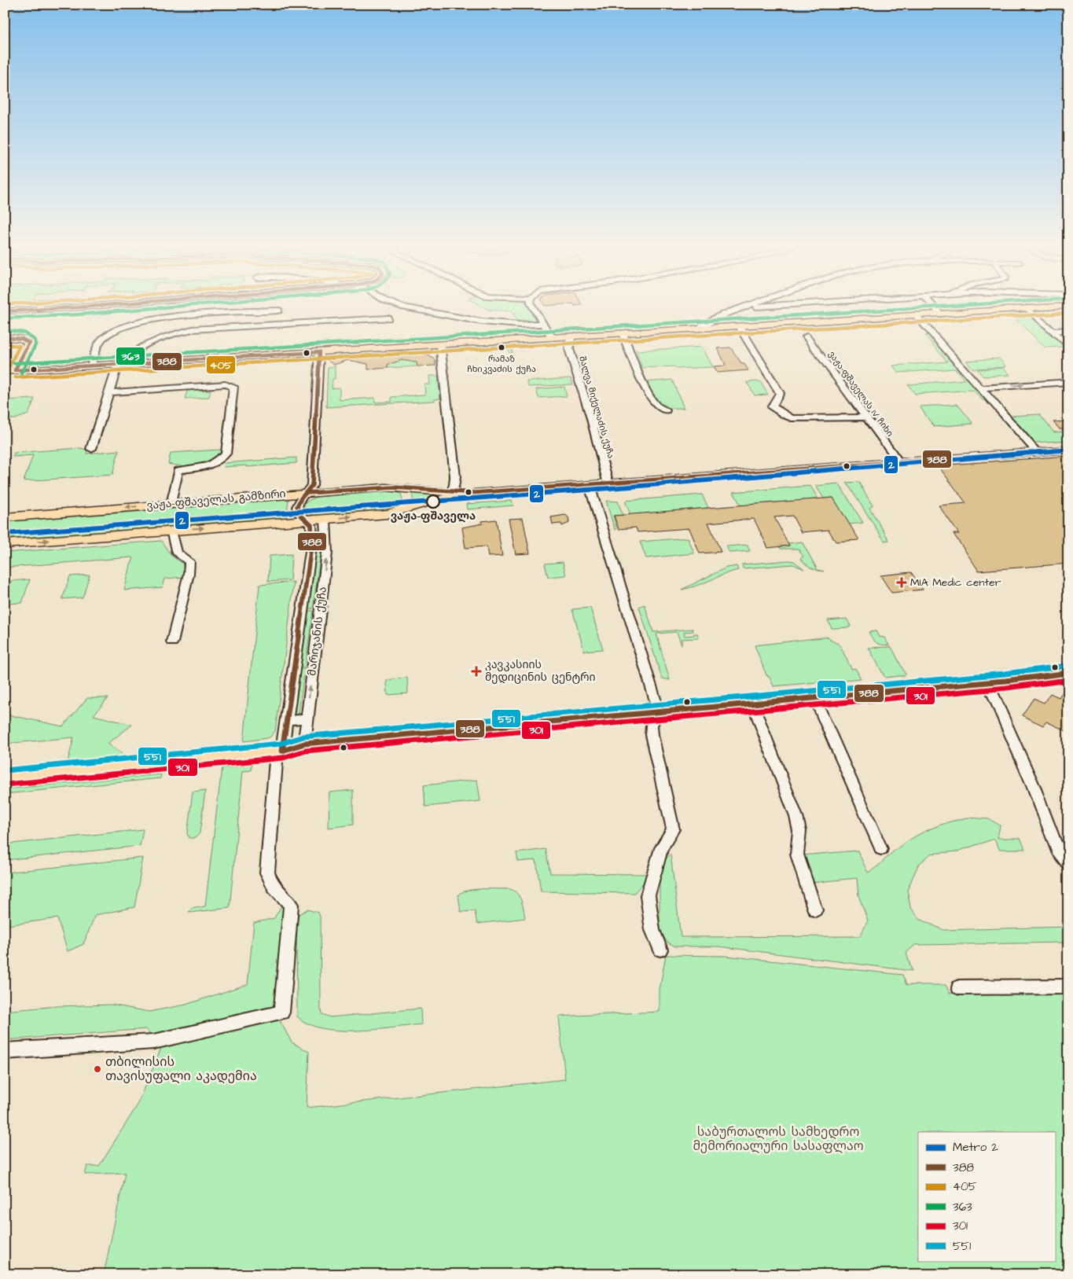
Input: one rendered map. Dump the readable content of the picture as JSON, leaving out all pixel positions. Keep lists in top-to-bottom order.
{
  "streets": {
    "main road": ["ვაჟა-ფშაველას გამზირი"],
    "street": ["ვაჟა-ფშაველას IV ჩიხი", "შალვა მიქელაძის ქუჩა", "მარიჯანის ქუჩა"]
  },
  "crossings": [
    ["ვაჟა-ფშაველას IV ჩიხი", "ვაჟა-ფშაველას გამზირი"],
    ["შალვა მიქელაძის ქუჩა", "ვაჟა-ფშაველას გამზირი"],
    ["ვაჟა-ფშაველას გამზირი", "მარიჯანის ქუჩა"]
  ],
  "parks": ["საბურთალოს სამხედრო მემორიალური სასაფლაო"],
  "places": {
    "other": ["რამაზ ჩხიკვაძის ქუჩა", "ვაჟა-ფშაველა", "თბილისის თავისუფალი აკადემია"],
    "health": ["MIA Medic center", "კავკასიის მედიცინის ცენტრი"]
  },
  "lines": [
    "transit line 388",
    "transit line 363",
    "transit line 405",
    "metro line 2",
    "transit line 551",
    "transit line 301"
  ],
  "legend": [
    "Metro 2",
    "388",
    "405",
    "363",
    "301",
    "551"
  ]
}
